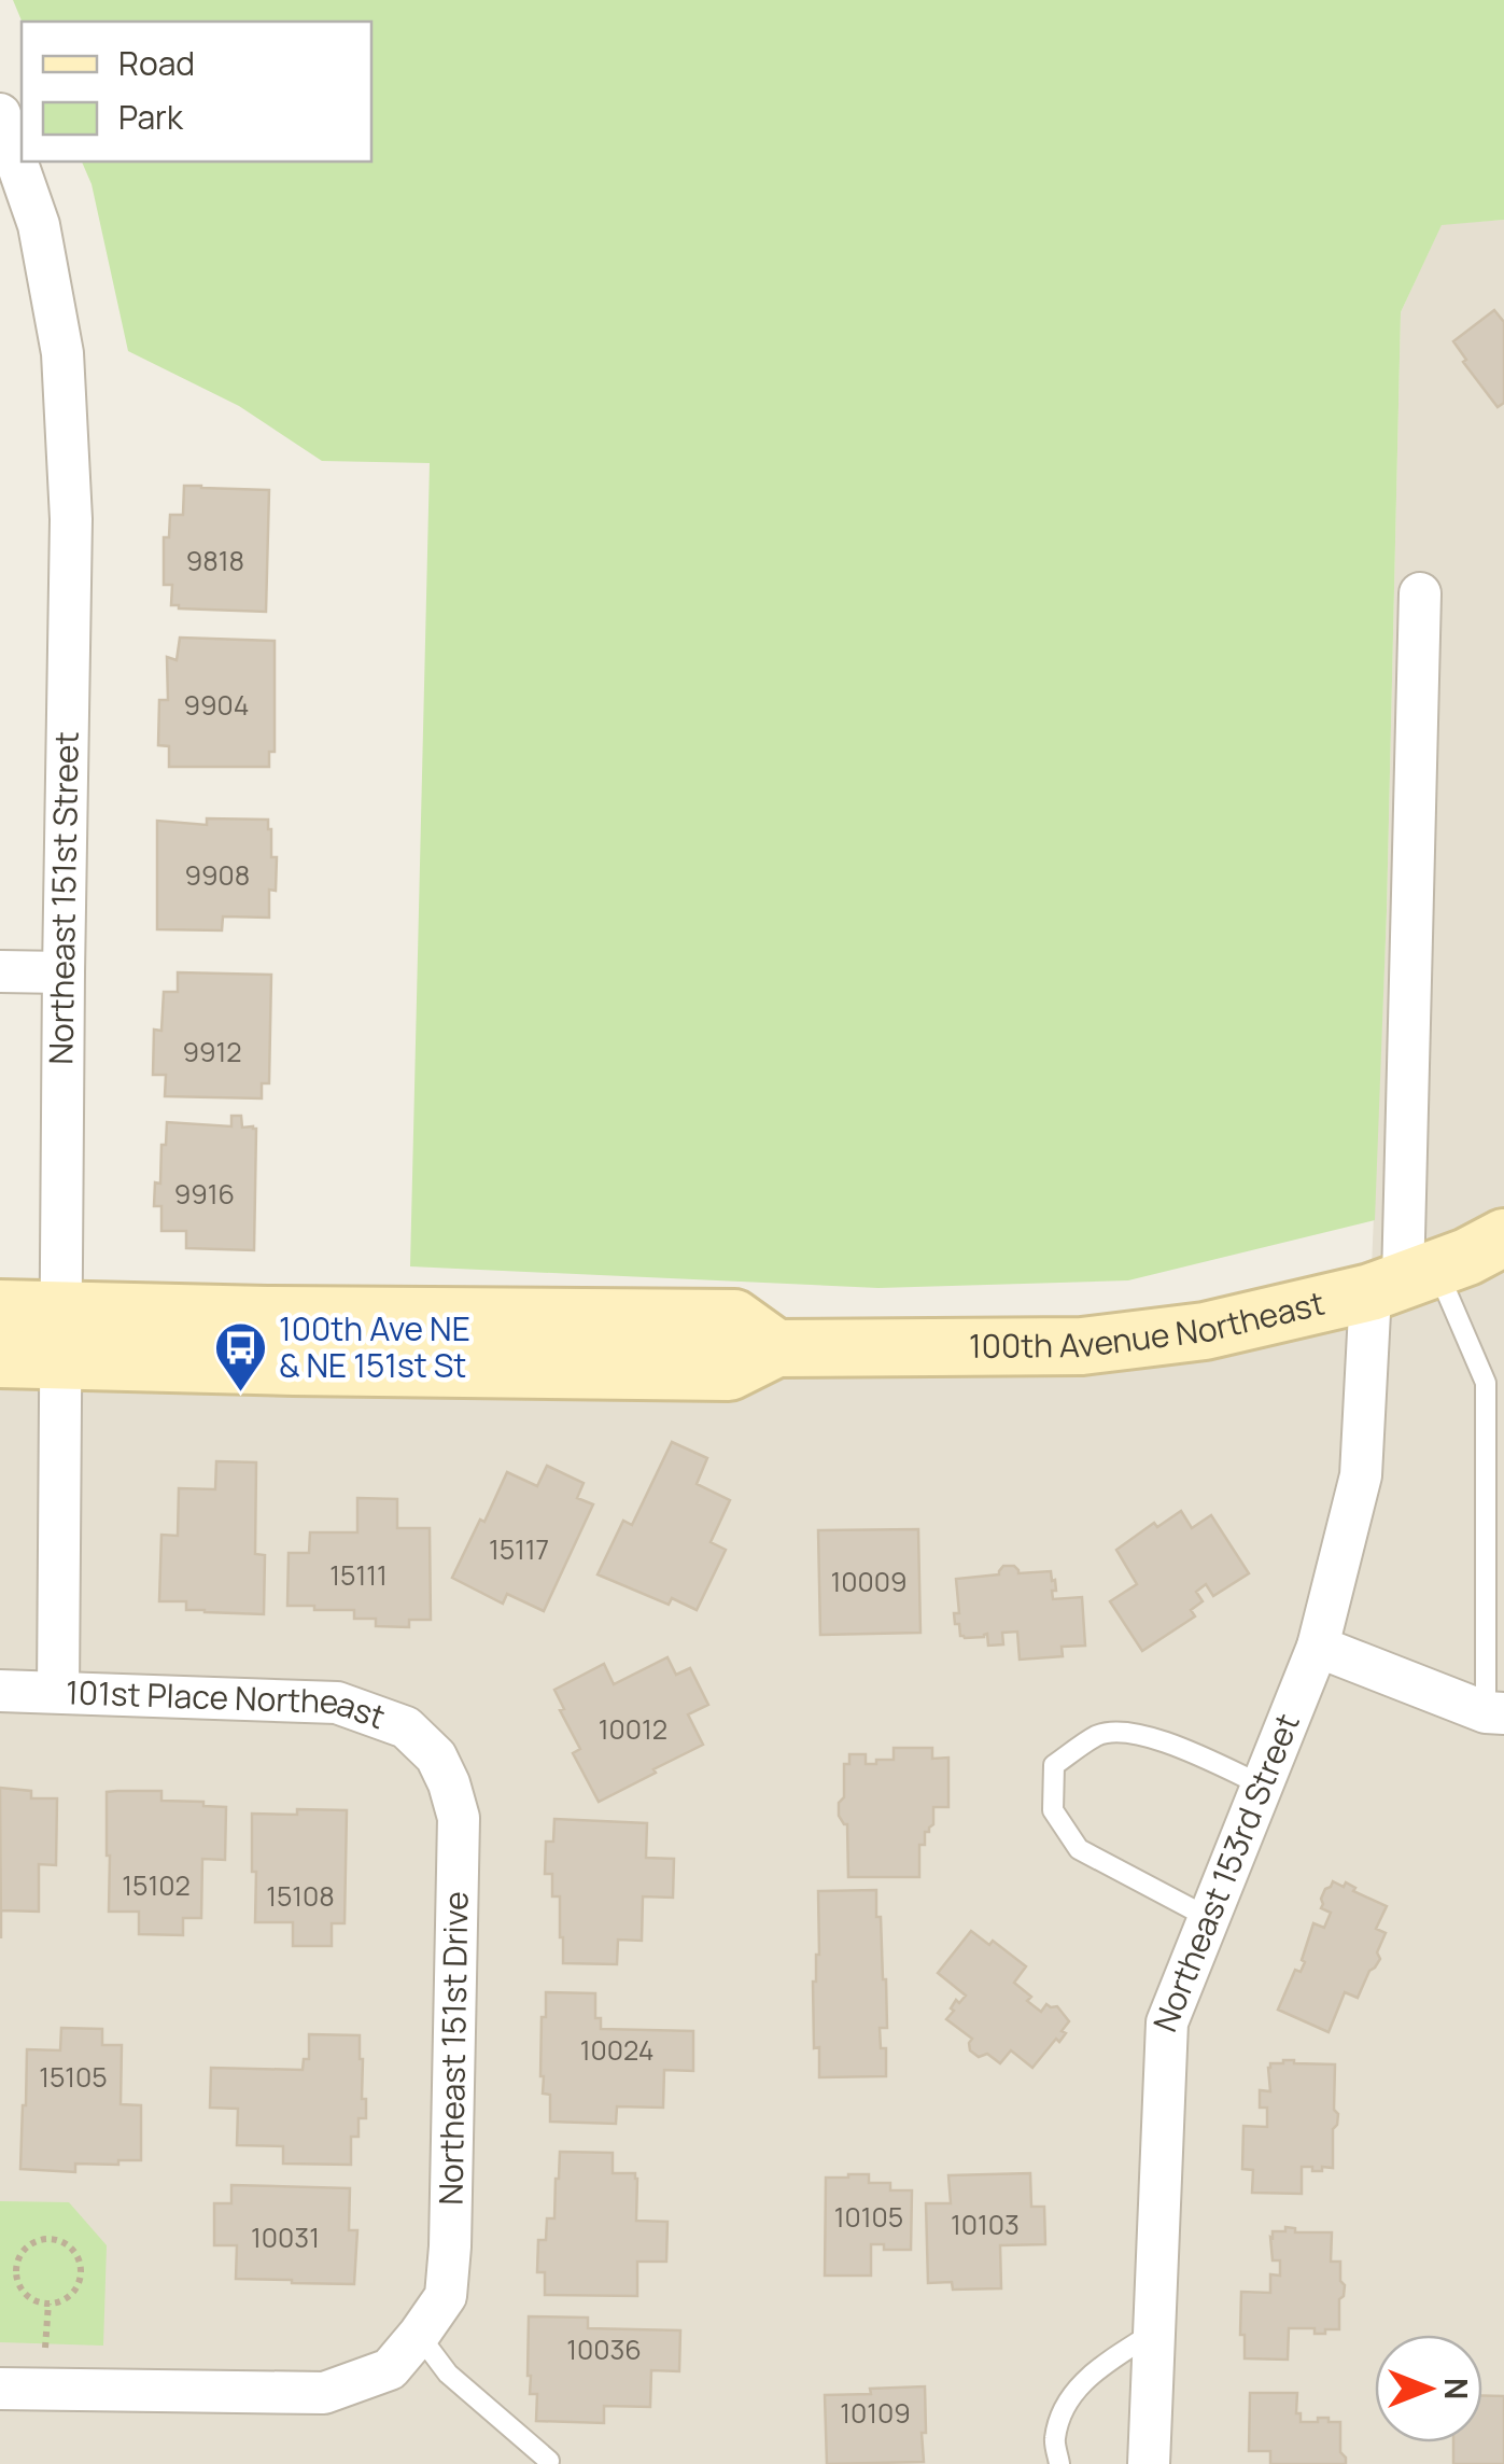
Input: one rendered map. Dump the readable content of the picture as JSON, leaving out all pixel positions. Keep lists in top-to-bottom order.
{
  "streets": {
    "main road": ["100th Avenue Northeast"],
    "street": [
      "Northeast 151st Street",
      "101st Place Northeast",
      "Northeast 153rd Street",
      "Northeast 151st Drive"
    ]
  },
  "crossings": [
    ["Northeast 151st Street", "100th Avenue Northeast"],
    ["Northeast 151st Street", "101st Place Northeast"],
    ["100th Avenue Northeast", "Northeast 153rd Street"],
    ["101st Place Northeast", "Northeast 151st Drive"]
  ],
  "places": {
    "bus stop": ["100th Ave NE & NE 151st St"]
  },
  "house_numbers": [
    "9818",
    "9904",
    "9908",
    "9912",
    "9916",
    "15117",
    "15111",
    "10009",
    "10012",
    "15102",
    "15108",
    "10024",
    "15105",
    "10105",
    "10103",
    "10031",
    "10036",
    "10109"
  ],
  "legend": ["Road", "Park"],
  "north": "right"
}
